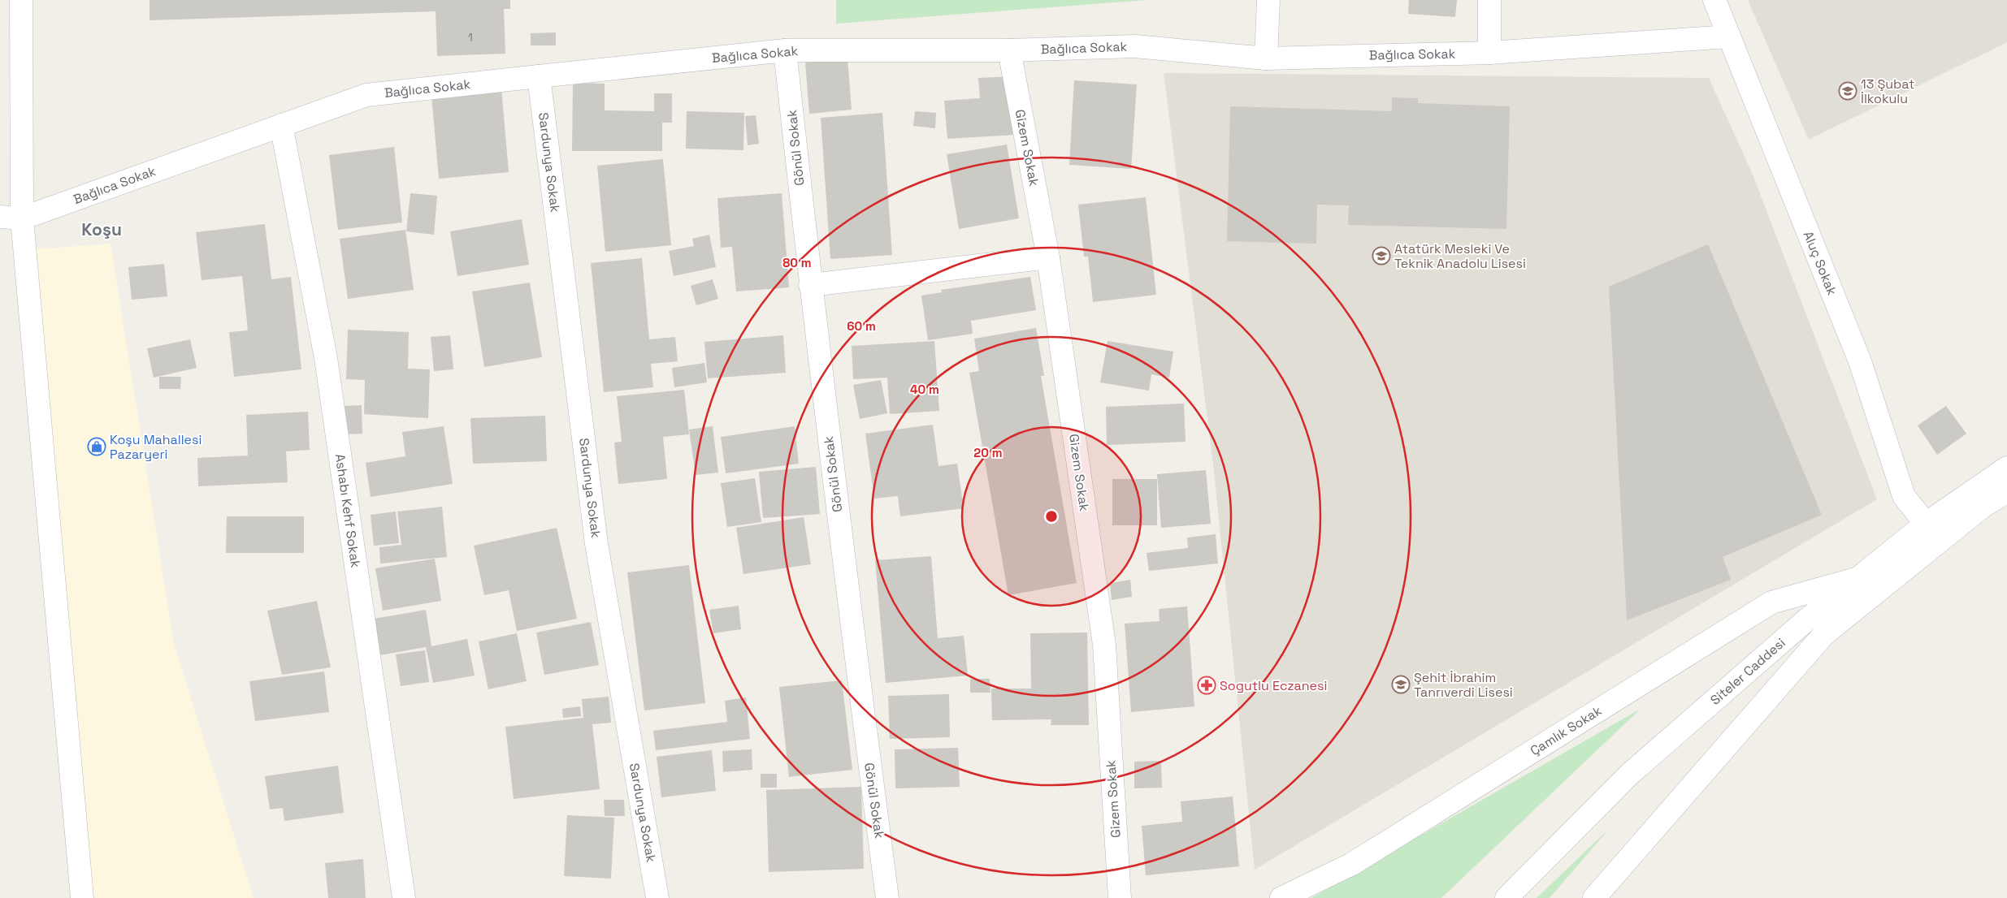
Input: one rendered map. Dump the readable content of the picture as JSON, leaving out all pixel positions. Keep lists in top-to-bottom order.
{
  "streets": {
    "street": [
      "Bağlıca Sokak",
      "Gönül Sokak",
      "Gizem Sokak",
      "Sardunya Sokak",
      "Aluç Sokak",
      "Ashabı Kehf Sokak",
      "Siteler Caddesi",
      "Çamlık Sokak"
    ]
  },
  "crossings": [
    ["Bağlıca Sokak", "Gönül Sokak"],
    ["Bağlıca Sokak", "Gizem Sokak"],
    ["Bağlıca Sokak", "Sardunya Sokak"],
    ["Bağlıca Sokak", "Aluç Sokak"],
    ["Bağlıca Sokak", "Ashabı Kehf Sokak"],
    ["Aluç Sokak", "Siteler Caddesi"],
    ["Siteler Caddesi", "Çamlık Sokak"]
  ],
  "districts": ["Koşu"],
  "places": {
    "school or university": ["13 Şubat İlkokulu", "Atatürk Mesleki Ve Teknik Anadolu Lisesi", "Şehit İbrahim Tanrıverdi Lisesi"],
    "shop": ["Koşu Mahallesi Pazaryeri"],
    "pharmacy": ["Sogutlu Eczanesi"]
  },
  "house_numbers": ["1"],
  "rings": [
    "80 m",
    "60 m",
    "40 m",
    "20 m"
  ]
}
